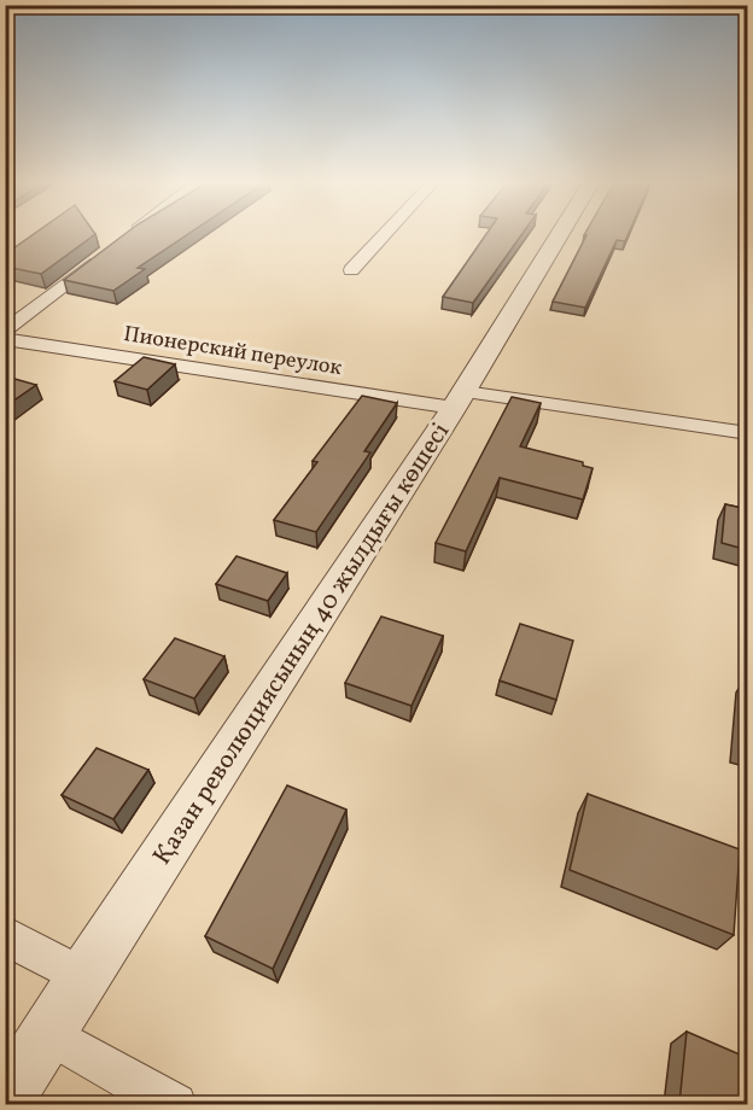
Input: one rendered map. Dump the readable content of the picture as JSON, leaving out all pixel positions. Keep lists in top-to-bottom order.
{
  "streets": {
    "street": ["Пионерский переулок", "Қазан революциясының 40 жылдығы көшесі"]
  },
  "crossings": [
    ["Пионерский переулок", "Қазан революциясының 40 жылдығы көшесі"]
  ]
}
